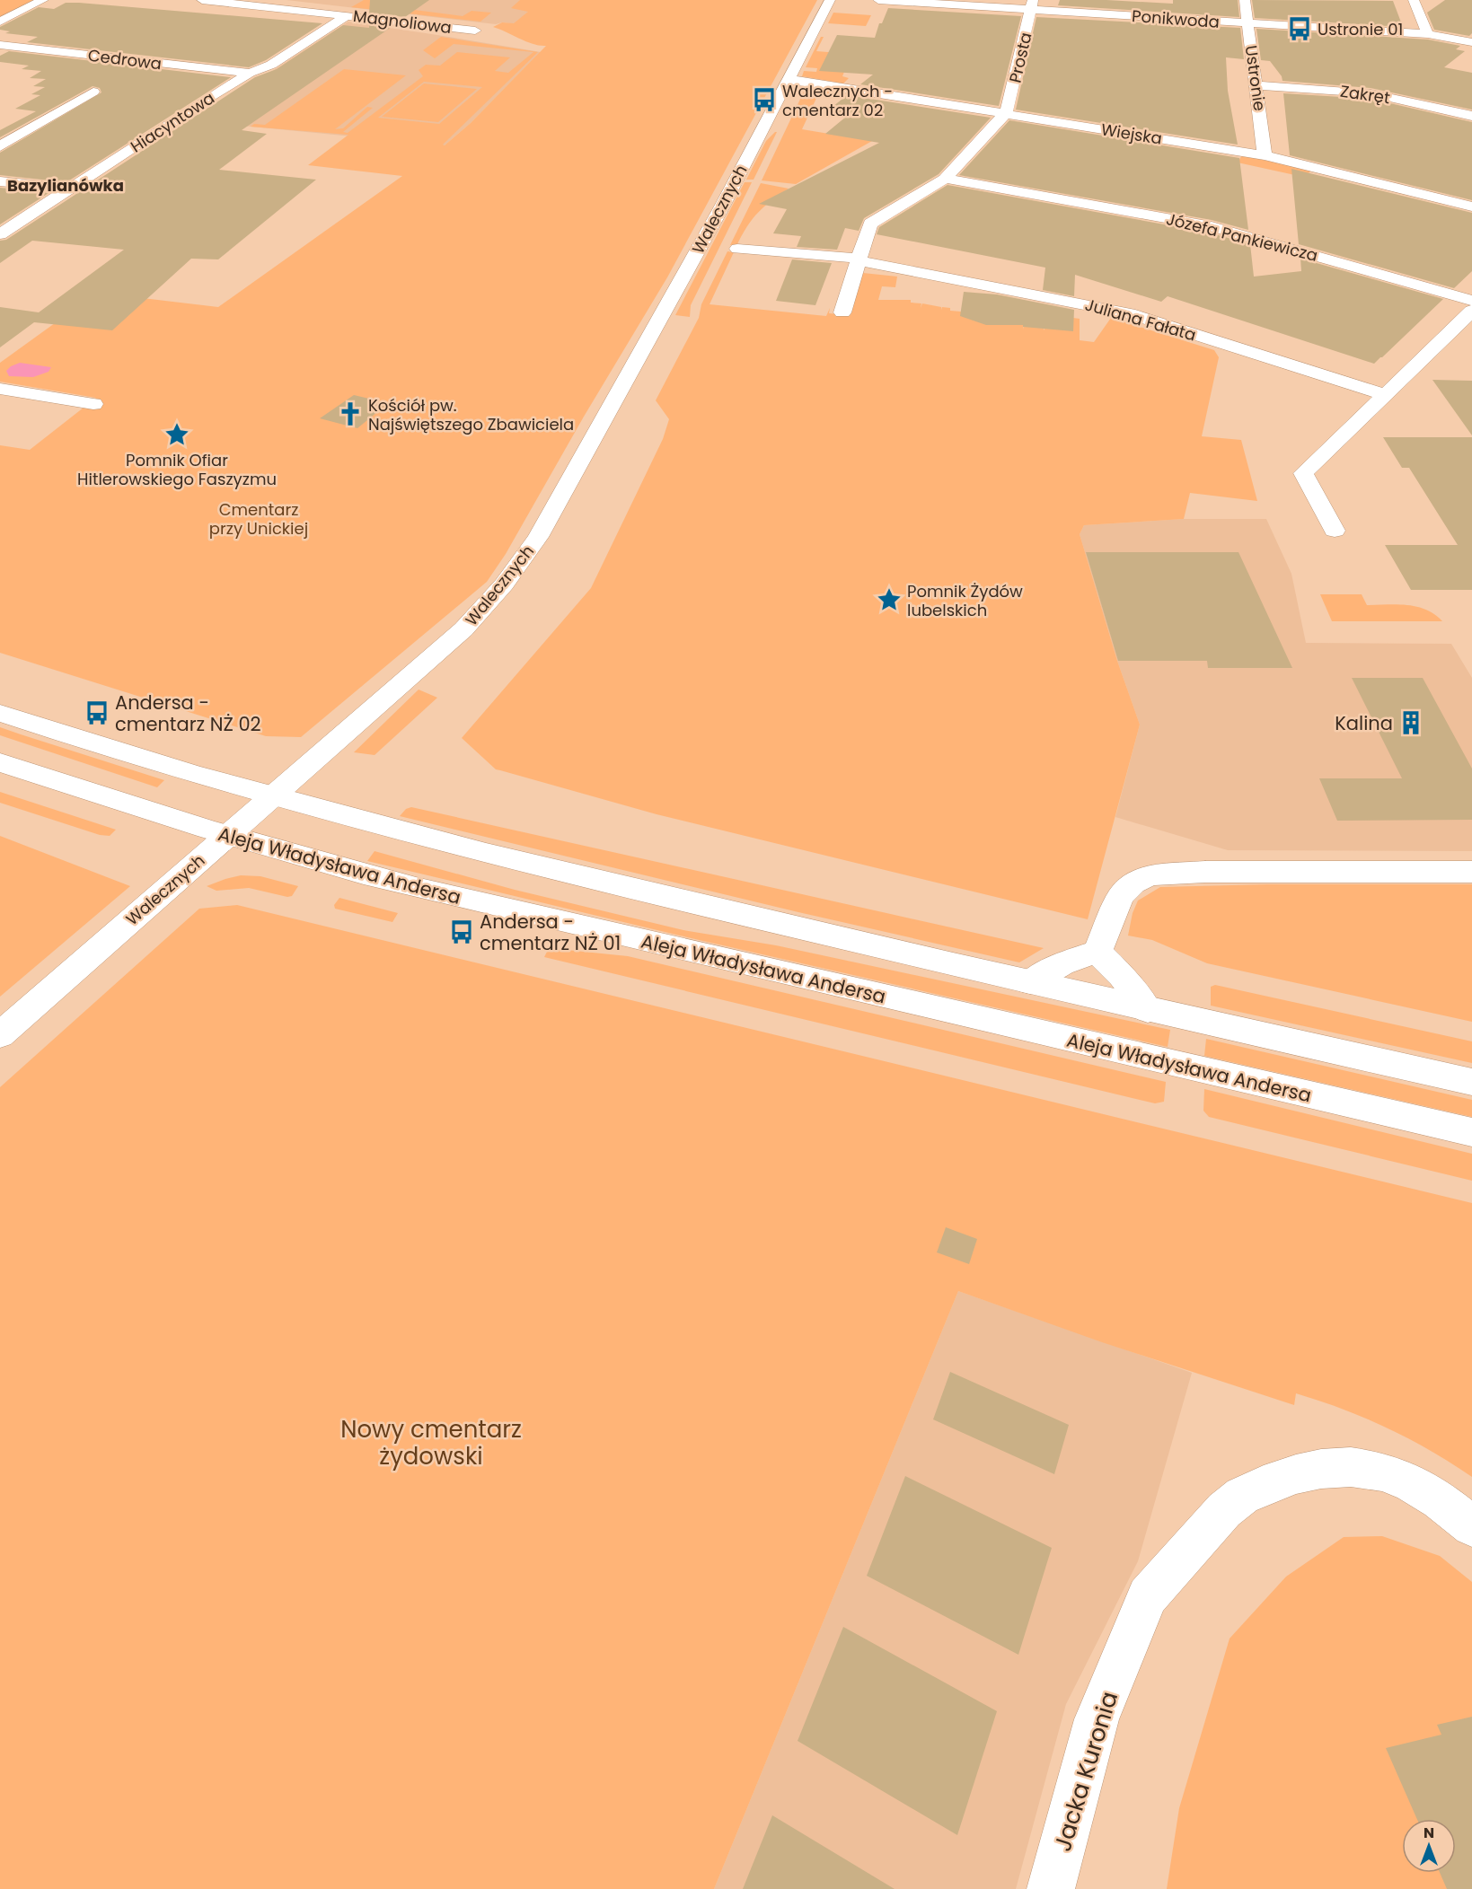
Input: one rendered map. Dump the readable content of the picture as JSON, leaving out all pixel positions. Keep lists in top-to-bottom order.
{
  "streets": {
    "street": [
      "Ponikwoda",
      "Magnoliowa",
      "Prosta",
      "Cedrowa",
      "Ustronie",
      "Zakręt",
      "Hiacyntowa",
      "Wiejska",
      "Walecznych",
      "Józefa Pankiewicza",
      "Juliana Fałata",
      "Aleja Władysława Andersa",
      "Jacka Kuronia"
    ]
  },
  "crossings": [
    ["Ponikwoda", "Prosta"],
    ["Ponikwoda", "Ustronie"],
    ["Magnoliowa", "Hiacyntowa"],
    ["Prosta", "Wiejska"],
    ["Cedrowa", "Hiacyntowa"],
    ["Ustronie", "Zakręt"],
    ["Ustronie", "Wiejska"],
    ["Wiejska", "Walecznych"],
    ["Walecznych", "Aleja Władysława Andersa"]
  ],
  "districts": ["Bazylianówka"],
  "parks": ["Cmentarz przy Unickiej", "Nowy cmentarz żydowski"],
  "places": {
    "bus stop": [
      "Ustronie 01",
      "Walecznych - cmentarz 02",
      "Andersa - cmentarz NŻ 02",
      "Andersa - cmentarz NŻ 01"
    ],
    "church": ["Kościół pw. Najświętszego Zbawiciela"],
    "place": ["Pomnik Ofiar Hitlerowskiego Faszyzmu", "Pomnik Żydów lubelskich"],
    "building": ["Kalina"]
  },
  "north": "top"
}
